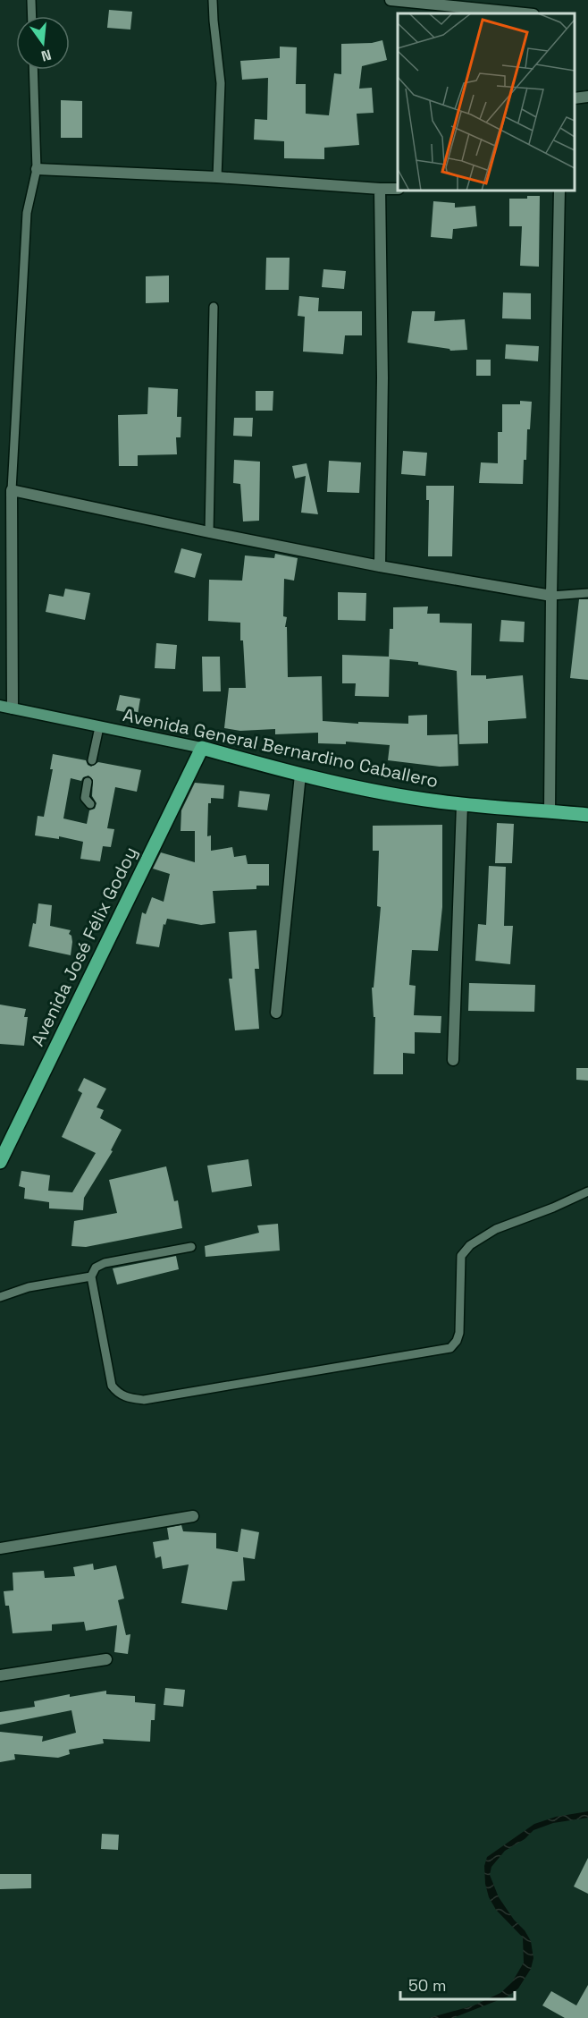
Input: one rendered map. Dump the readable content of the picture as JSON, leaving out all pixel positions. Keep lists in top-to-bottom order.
{
  "streets": {
    "main road": ["Avenida General Bernardino Caballero", "Avenida José Félix Godoy"]
  },
  "crossings": [
    ["Avenida General Bernardino Caballero", "Avenida José Félix Godoy"]
  ],
  "scale_bar": "50 m",
  "north": "bottom"
}
